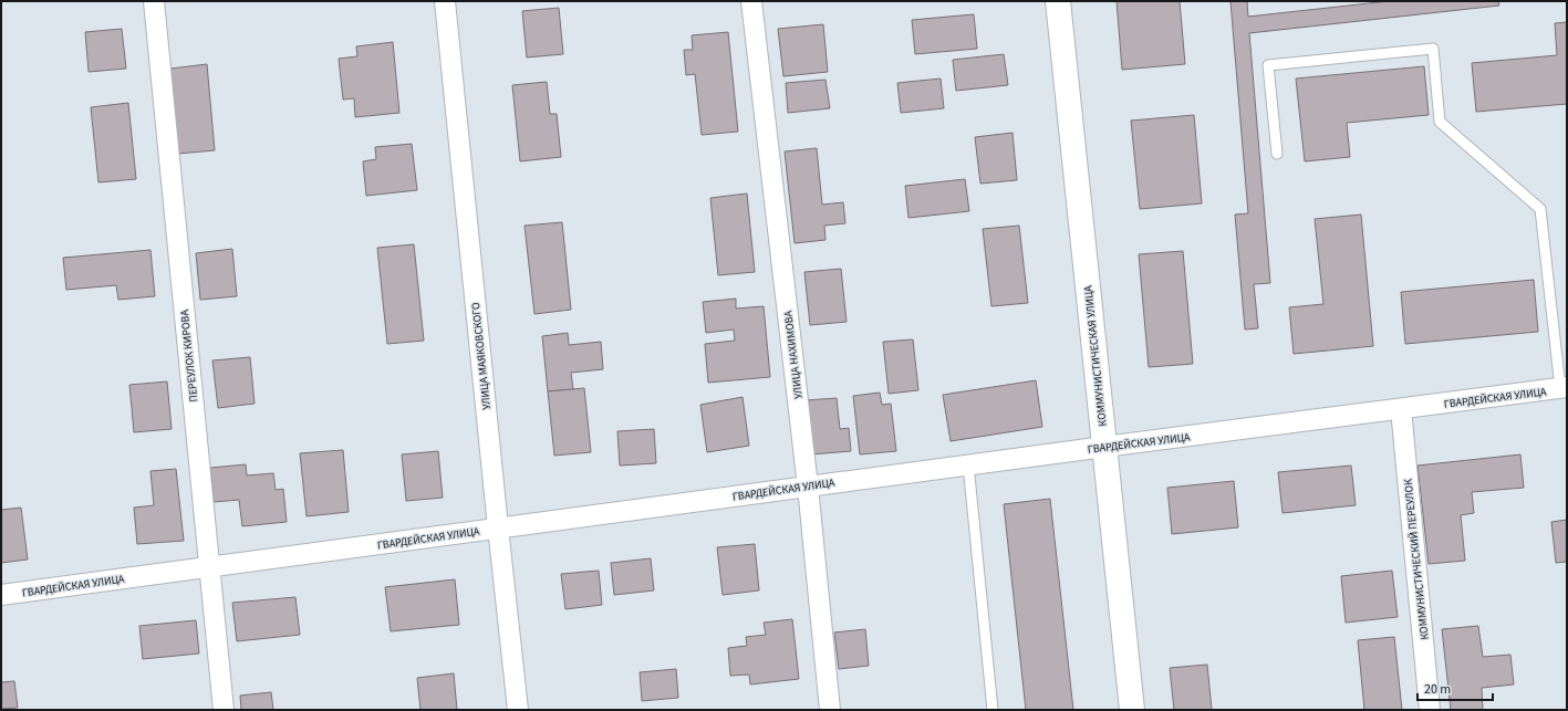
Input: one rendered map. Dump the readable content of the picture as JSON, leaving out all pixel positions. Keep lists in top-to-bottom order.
{
  "streets": {
    "street": [
      "УЛИЦА НАХИМОВА",
      "ПЕРЕУЛОК КИРОВА",
      "УЛИЦА МАЯКОВСКОГО",
      "КОММУНИСТИЧЕСКАЯ УЛИЦА",
      "ГВАРДЕЙСКАЯ УЛИЦА",
      "КОММУНИСТИЧЕСКИЙ ПЕРЕУЛОК"
    ]
  },
  "crossings": [
    ["УЛИЦА НАХИМОВА", "ГВАРДЕЙСКАЯ УЛИЦА"],
    ["ПЕРЕУЛОК КИРОВА", "ГВАРДЕЙСКАЯ УЛИЦА"],
    ["УЛИЦА МАЯКОВСКОГО", "ГВАРДЕЙСКАЯ УЛИЦА"],
    ["КОММУНИСТИЧЕСКАЯ УЛИЦА", "ГВАРДЕЙСКАЯ УЛИЦА"],
    ["ГВАРДЕЙСКАЯ УЛИЦА", "КОММУНИСТИЧЕСКИЙ ПЕРЕУЛОК"]
  ],
  "scale_bar": "20 m"
}
